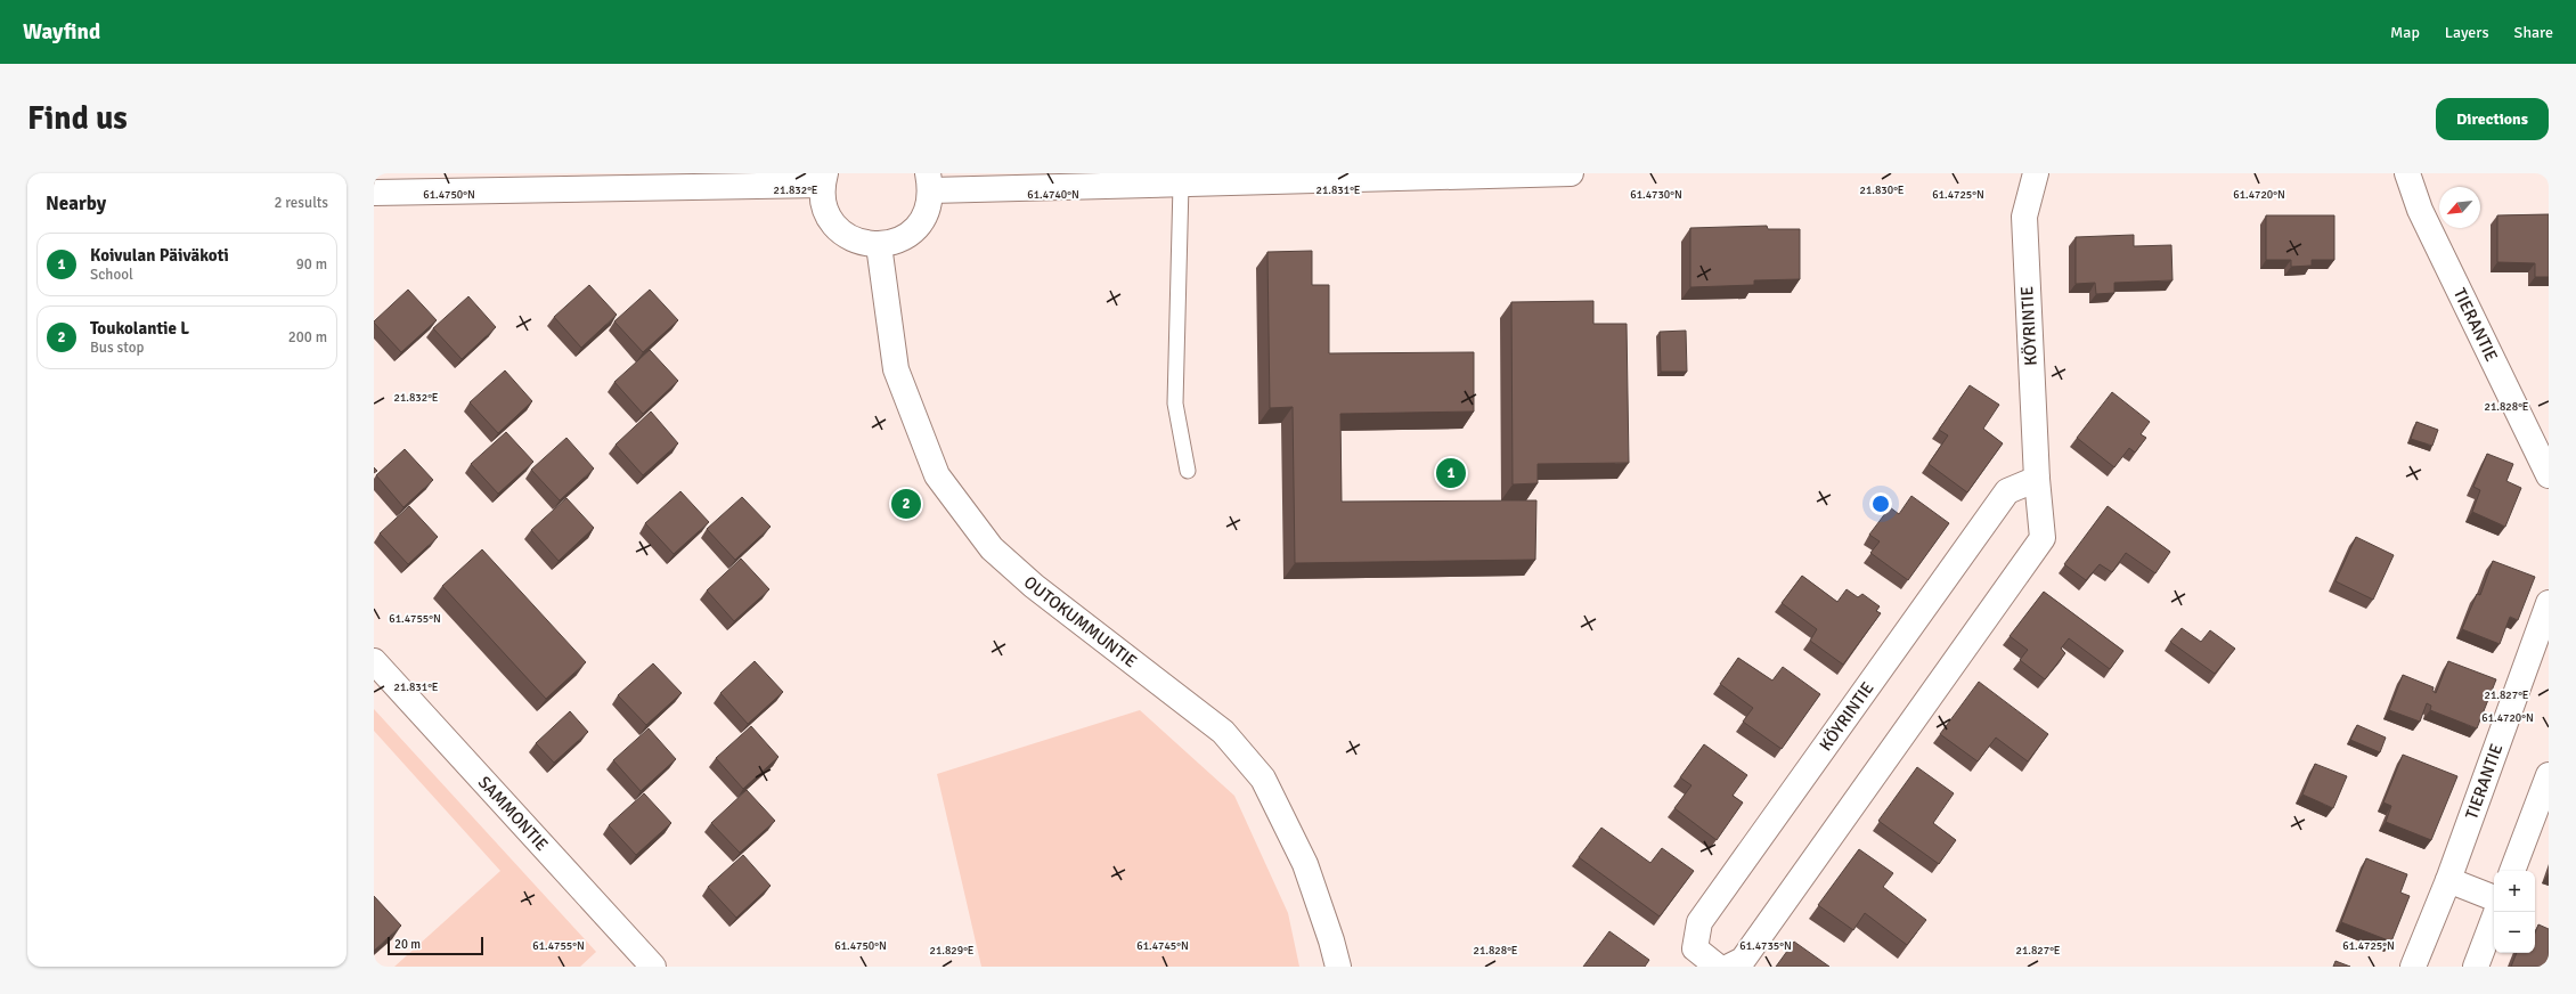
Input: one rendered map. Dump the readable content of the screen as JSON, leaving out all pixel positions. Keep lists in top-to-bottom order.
{
  "streets": {
    "street": [
      "TIERANTIE",
      "KÖYRINTIE",
      "OUTOKUMMUNTIE",
      "SAMMONTIE"
    ]
  },
  "scale_bar": "20 m",
  "north": "bottom left",
  "page": {
    "header": "Wayfind",
    "nav": ["Map", "Layers", "Share"],
    "buttons": "Directions",
    "title": "Find us",
    "heading": ["Nearby", "2 results"],
    "list": [
      {
        "mark": "1",
        "name": "Koivulan Päiväkoti",
        "note": "School",
        "value": "90 m"
      },
      {
        "mark": "2",
        "name": "Toukolantie L",
        "note": "Bus stop",
        "value": "200 m"
      }
    ],
    "pins": ["1", "2"],
    "map_buttons": ["+", "−"],
    "scale": "20 m"
  },
  "coordinates": [
    "21.832°E",
    "21.831°E",
    "21.830°E",
    "61.4750°N",
    "61.4740°N",
    "61.4730°N",
    "61.4725°N",
    "61.4720°N",
    "21.828°E",
    "61.4755°N",
    "21.827°E",
    "61.4745°N",
    "61.4735°N",
    "21.829°E"
  ]
}
